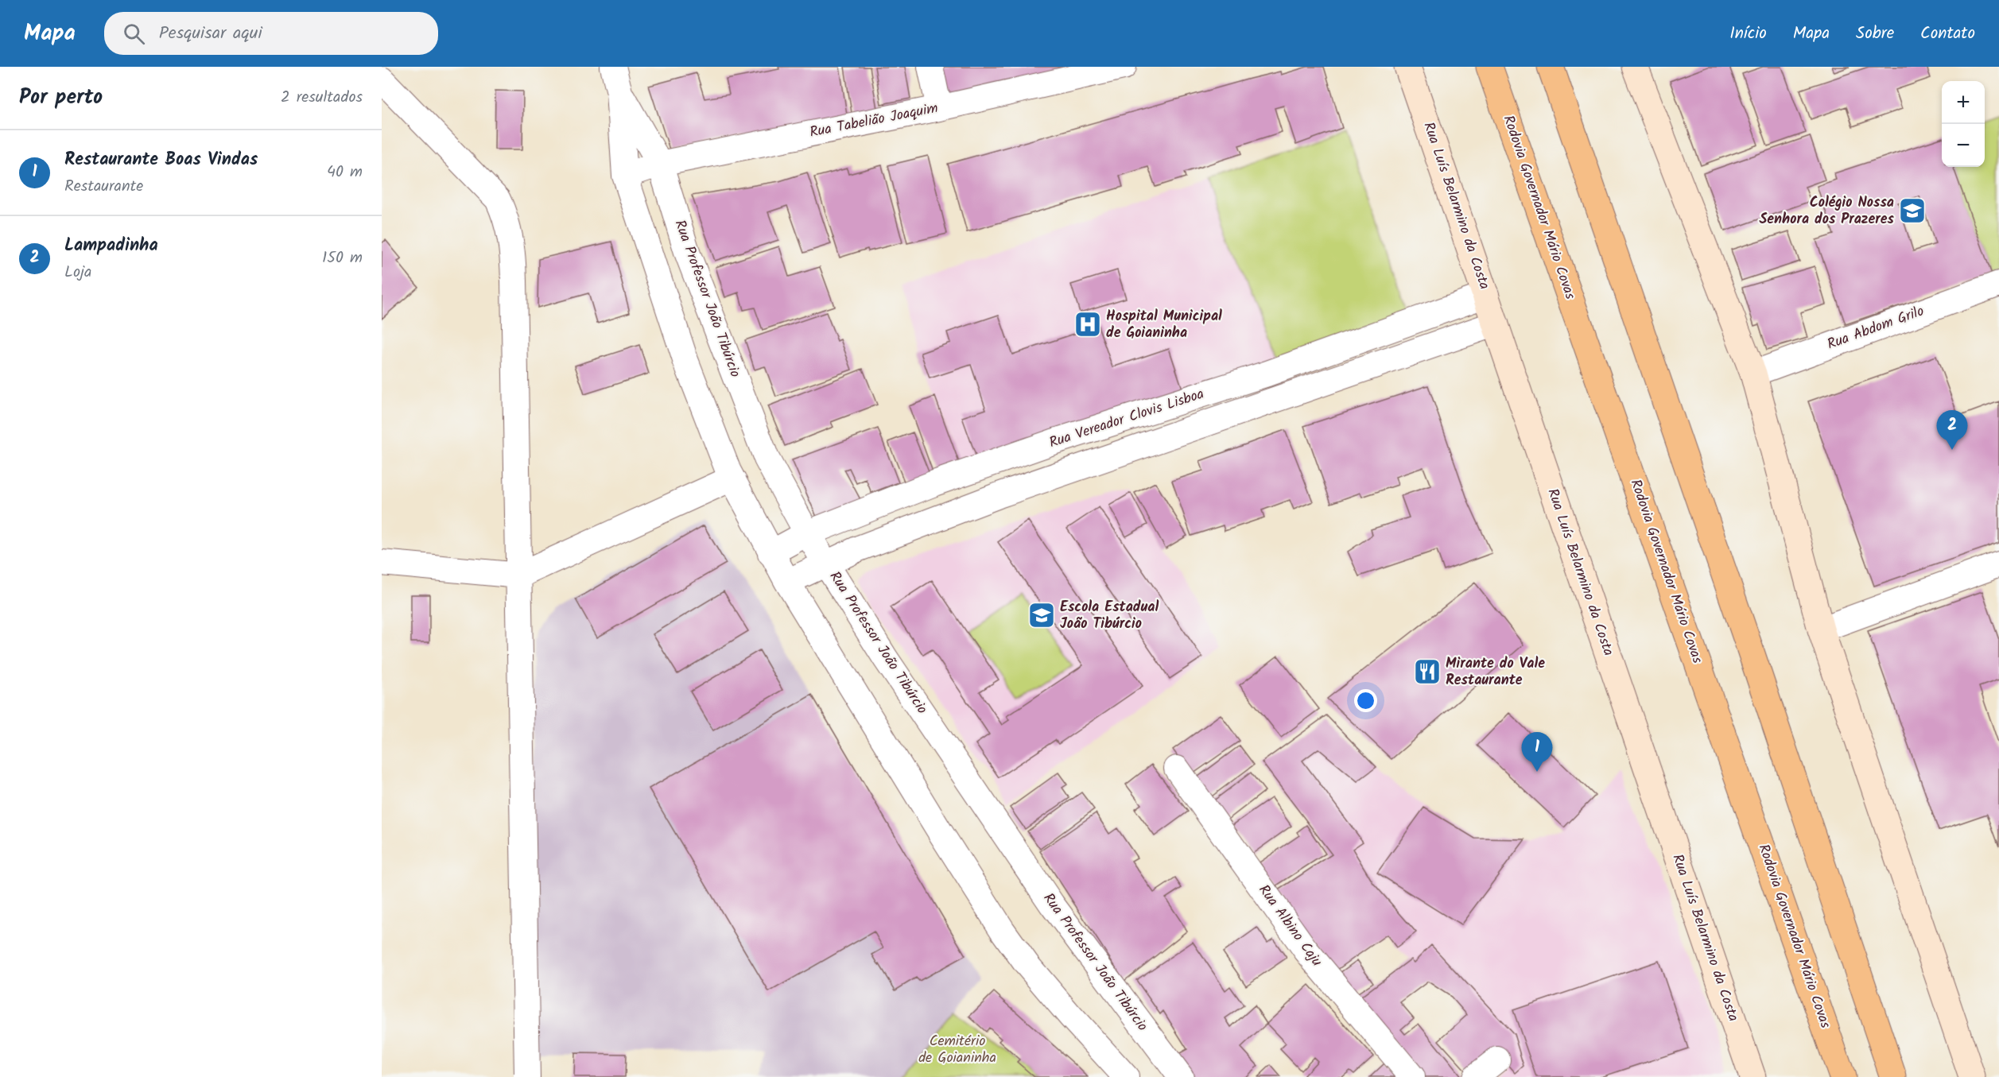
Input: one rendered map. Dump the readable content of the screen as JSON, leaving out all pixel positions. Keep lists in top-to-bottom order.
{
  "streets": {
    "highway": ["Rodovia Governador Mário Covas"],
    "main road": ["Rua Luís Belarmino da Costa"],
    "street": [
      "Rua Tabelião Joaquim",
      "Rua Professor João Tibúrcio",
      "Rua Abdom Grilo",
      "Rua Vereador Clovis Lisboa",
      "Rua Albino Caju"
    ]
  },
  "crossings": [
    ["Rua Tabelião Joaquim", "Rua Professor João Tibúrcio"],
    ["Rua Luís Belarmino da Costa", "Rua Vereador Clovis Lisboa"],
    ["Rua Professor João Tibúrcio", "Rua Vereador Clovis Lisboa"]
  ],
  "parks": ["Cemitério de Goianinha"],
  "places": {
    "school or university": ["Colégio Nossa Senhora dos Prazeres", "Escola Estadual João Tibúrcio"],
    "hospital": ["Hospital Municipal de Goianinha"],
    "restaurant": ["Mirante do Vale Restaurante"]
  },
  "page": {
    "header": "Mapa",
    "search": "Pesquisar aqui",
    "nav": [
      "Início",
      "Mapa",
      "Sobre",
      "Contato"
    ],
    "heading": ["Por perto", "2 resultados"],
    "map_buttons": ["+", "−"],
    "list": [
      {
        "mark": "1",
        "name": "Restaurante Boas Vindas",
        "note": "Restaurante",
        "value": "40 m"
      },
      {
        "mark": "2",
        "name": "Lampadinha",
        "note": "Loja",
        "value": "150 m"
      }
    ],
    "pins": ["2", "1"]
  }
}
